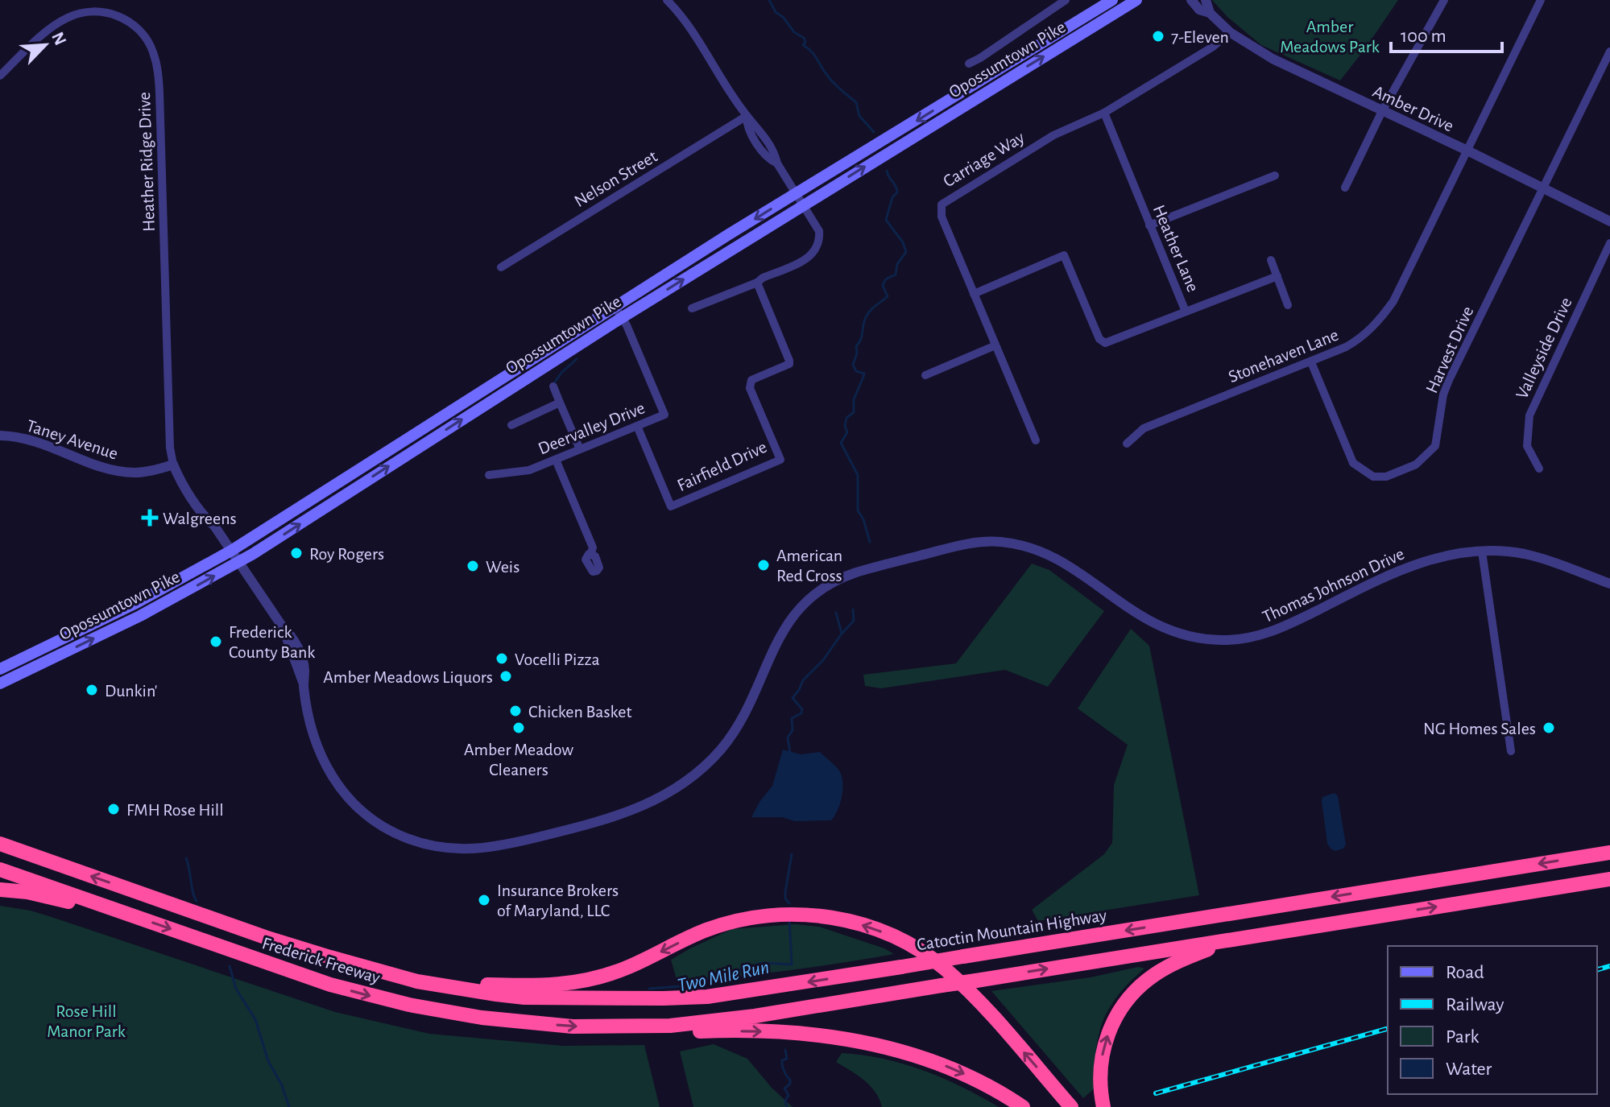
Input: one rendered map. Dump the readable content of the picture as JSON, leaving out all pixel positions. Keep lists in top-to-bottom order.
{
  "streets": {
    "highway": ["Catoctin Mountain Highway", "Frederick Freeway"],
    "main road": ["Opossumtown Pike"],
    "street": [
      "Amber Drive",
      "Carriage Way",
      "Heather Ridge Drive",
      "Nelson Street",
      "Heather Lane",
      "Valleyside Drive",
      "Harvest Drive",
      "Stonehaven Lane",
      "Deervalley Drive",
      "Taney Avenue",
      "Fairfield Drive",
      "Thomas Johnson Drive"
    ]
  },
  "crossings": [
    ["Opossumtown Pike", "Deervalley Drive"],
    ["Opossumtown Pike", "Thomas Johnson Drive"],
    ["Amber Drive", "Carriage Way"],
    ["Amber Drive", "Harvest Drive"],
    ["Amber Drive", "Stonehaven Lane"],
    ["Carriage Way", "Heather Lane"],
    ["Heather Ridge Drive", "Taney Avenue"],
    ["Heather Ridge Drive", "Thomas Johnson Drive"],
    ["Harvest Drive", "Stonehaven Lane"],
    ["Deervalley Drive", "Fairfield Drive"],
    ["Taney Avenue", "Thomas Johnson Drive"],
    ["Catoctin Mountain Highway", "Frederick Freeway"]
  ],
  "water": ["Two Mile Run"],
  "parks": ["Amber Meadows Park", "Rose Hill Manor Park"],
  "places": {
    "other": [
      "7-Eleven",
      "Roy Rogers",
      "American Red Cross",
      "Weis",
      "Frederick County Bank",
      "Vocelli Pizza",
      "Amber Meadows Liquors",
      "Dunkin'",
      "Chicken Basket",
      "Amber Meadow Cleaners",
      "NG Homes Sales",
      "FMH Rose Hill",
      "Insurance Brokers of Maryland, LLC"
    ],
    "health": ["Walgreens"]
  },
  "legend": [
    "Road",
    "Railway",
    "Park",
    "Water"
  ],
  "scale_bar": "100 m",
  "north": "top right"
}
